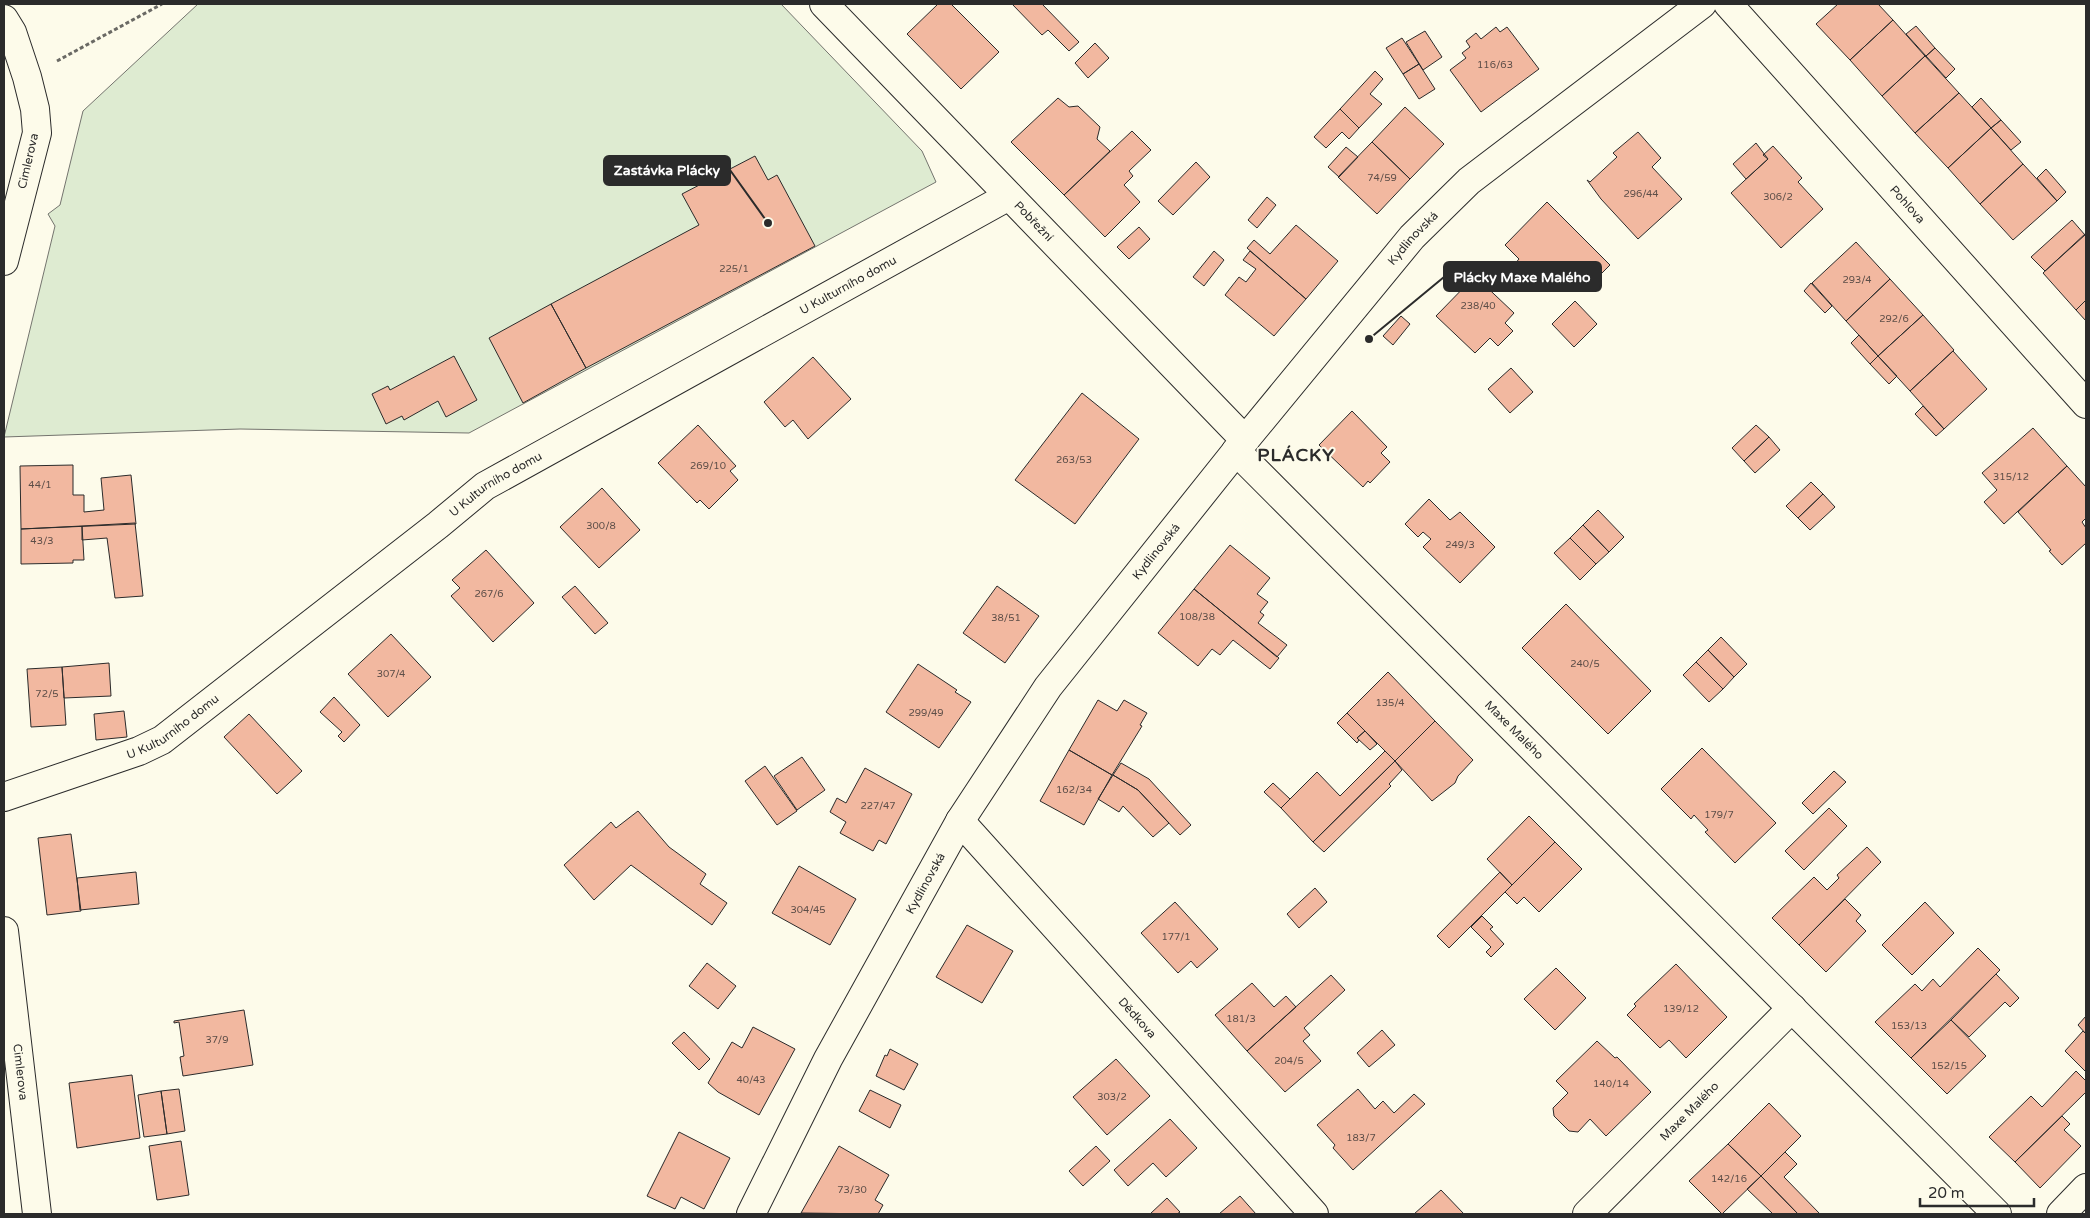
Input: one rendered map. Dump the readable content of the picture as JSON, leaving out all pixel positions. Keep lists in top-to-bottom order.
{
  "streets": {
    "street": [
      "Cimlerova",
      "Pohlova",
      "Pobřežní",
      "Kydlinovská",
      "U Kulturního domu",
      "Maxe Malého",
      "Dědkova"
    ]
  },
  "crossings": [
    ["Pobřežní", "Kydlinovská"],
    ["Pobřežní", "U Kulturního domu"],
    ["Pobřežní", "Maxe Malého"],
    ["Kydlinovská", "Maxe Malého"],
    ["Kydlinovská", "Dědkova"]
  ],
  "districts": ["PLÁCKY"],
  "places": ["Zastávka Plácky", "Plácky Maxe Malého"],
  "house_numbers": [
    "116/63",
    "74/59",
    "296/44",
    "306/2",
    "225/1",
    "293/4",
    "238/40",
    "292/6",
    "263/53",
    "269/10",
    "315/12",
    "44/1",
    "300/8",
    "43/3",
    "249/3",
    "267/6",
    "108/38",
    "38/51",
    "240/5",
    "307/4",
    "72/5",
    "135/4",
    "299/49",
    "162/34",
    "227/47",
    "179/7",
    "304/45",
    "177/1",
    "139/12",
    "181/3",
    "153/13",
    "37/9",
    "204/5",
    "152/15",
    "40/43",
    "140/14",
    "303/2",
    "183/7",
    "142/16",
    "73/30"
  ],
  "scale_bar": "20 m"
}
